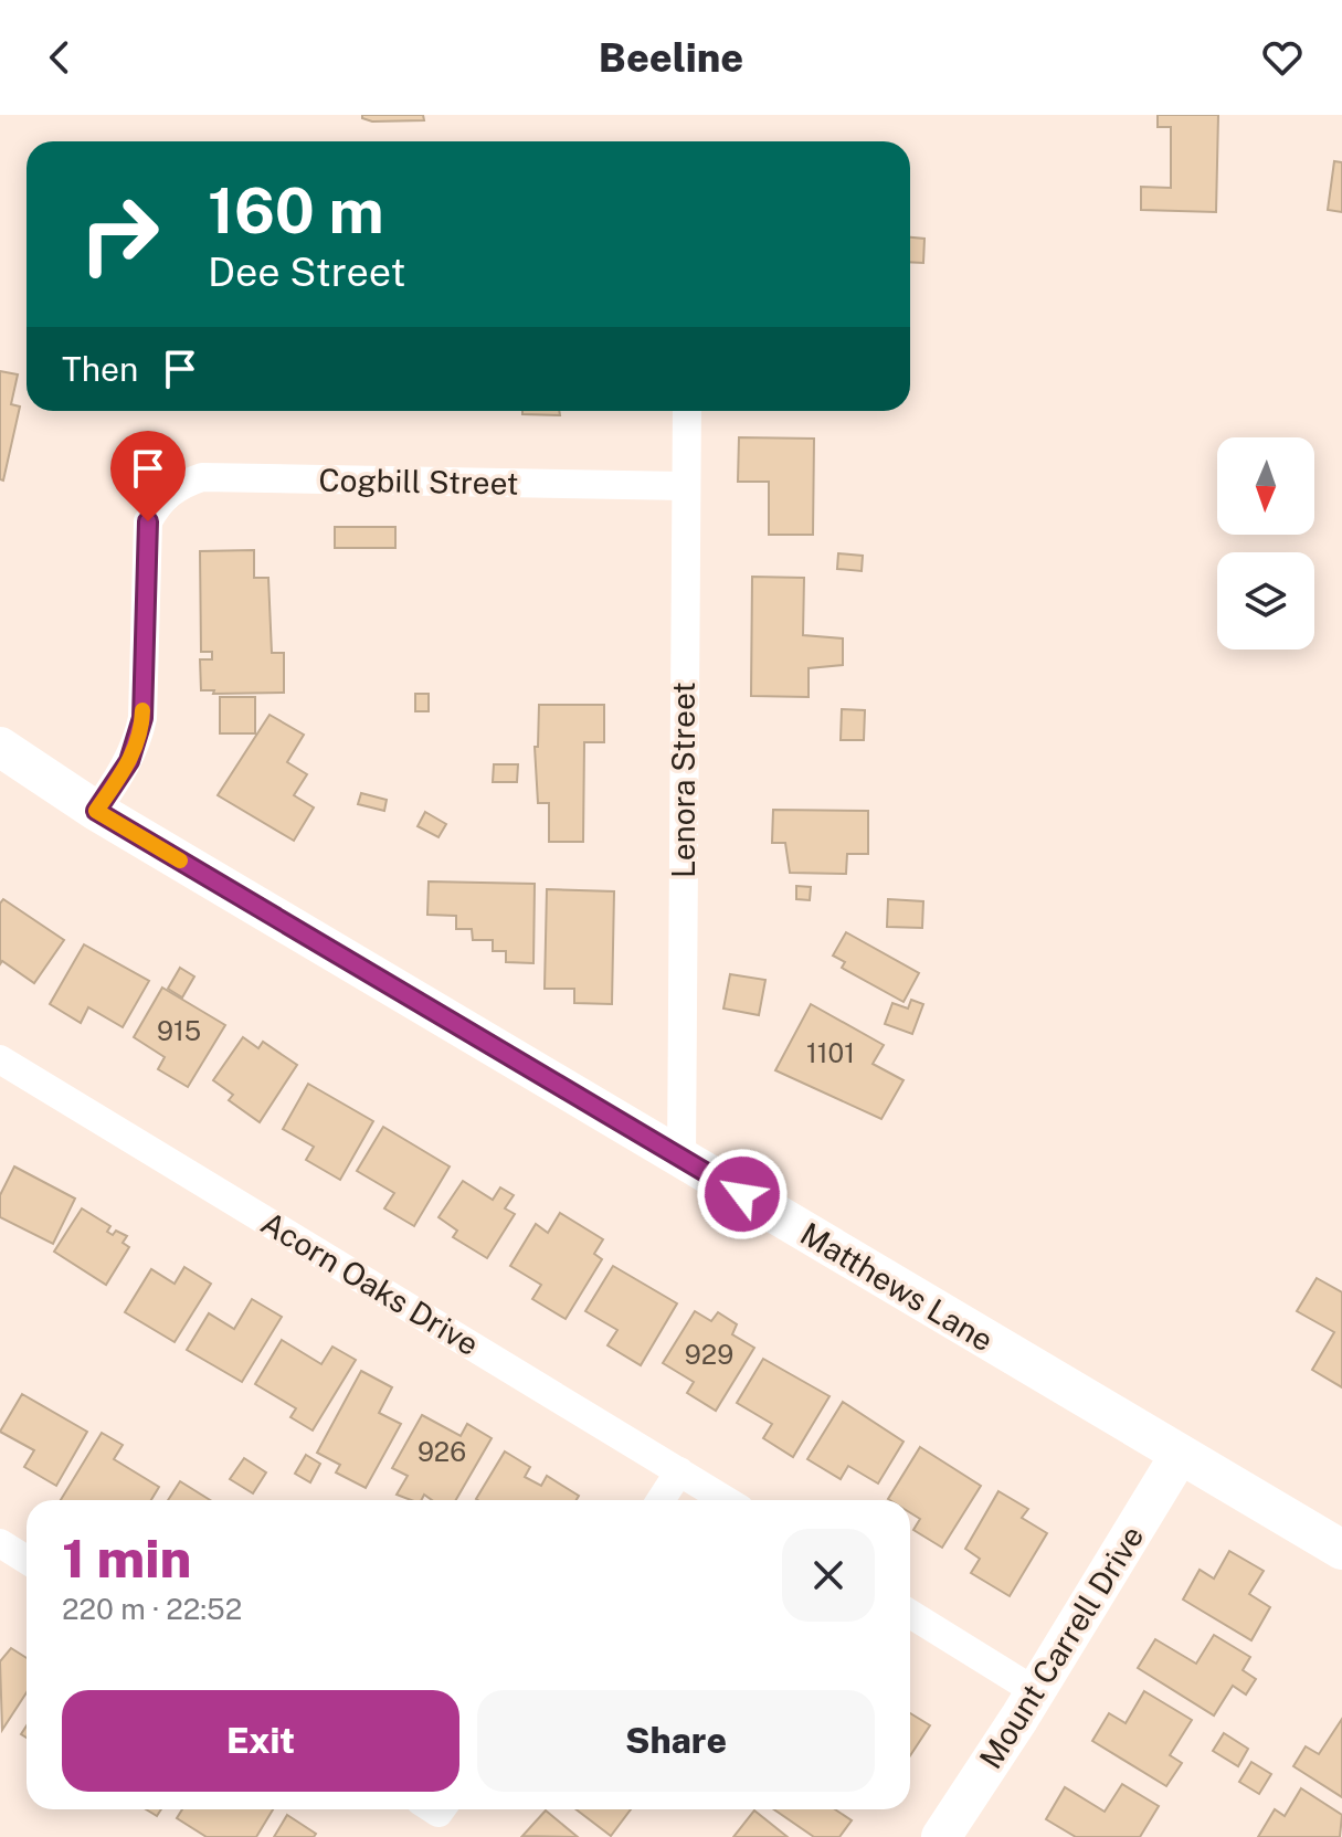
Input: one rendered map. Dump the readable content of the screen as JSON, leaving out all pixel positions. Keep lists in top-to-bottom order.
{
  "streets": {
    "street": [
      "Cogbill Street",
      "Lenora Street",
      "Acorn Oaks Drive",
      "Matthews Lane",
      "Mount Carrell Drive"
    ]
  },
  "crossings": [
    ["Cogbill Street", "Lenora Street"],
    ["Cogbill Street", "Matthews Lane"],
    ["Lenora Street", "Matthews Lane"],
    ["Matthews Lane", "Mount Carrell Drive"]
  ],
  "house_numbers": [
    "915",
    "1101",
    "929",
    "926"
  ],
  "north": "bottom",
  "page": {
    "header": "Beeline",
    "turn": ["160 m", "Dee Street"],
    "then": "Then",
    "heading": ["1 min", "220 m · 22:52"],
    "buttons": ["Exit", "Share"]
  }
}
